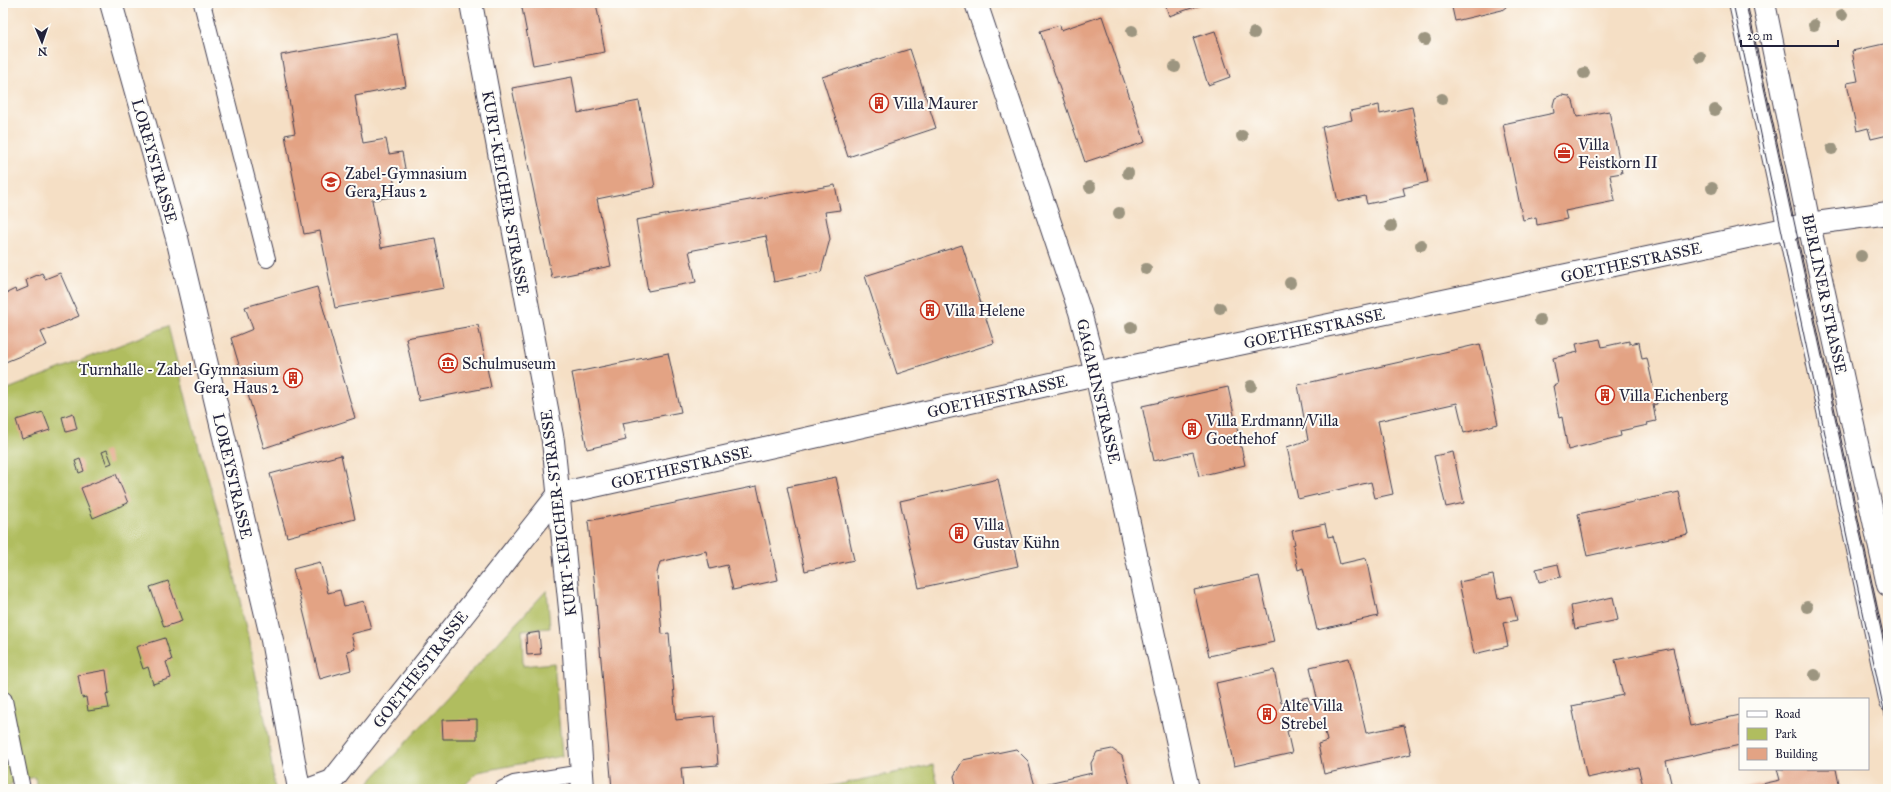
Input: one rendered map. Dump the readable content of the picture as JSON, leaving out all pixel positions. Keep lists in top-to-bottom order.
{
  "streets": {
    "street": [
      "LOREYSTRASSE",
      "KURT-KEICHER-STRASSE",
      "GOETHESTRASSE",
      "BERLINER STRASSE",
      "GAGARINSTRASSE"
    ]
  },
  "crossings": [
    ["KURT-KEICHER-STRASSE", "GOETHESTRASSE"],
    ["GOETHESTRASSE", "BERLINER STRASSE"],
    ["GOETHESTRASSE", "GAGARINSTRASSE"]
  ],
  "places": {
    "building": [
      "Villa Maurer",
      "Villa Helene",
      "Turnhalle - Zabel-Gymnasium Gera, Haus 2",
      "Villa Eichenberg",
      "Villa Erdmann/Villa Goethehof",
      "Villa Gustav Kühn",
      "Alte Villa Strebel"
    ],
    "office": ["Villa Feistkorn II"],
    "school or university": ["Zabel-Gymnasium Gera,Haus 2"],
    "museum": ["Schulmuseum"]
  },
  "legend": ["Road", "Park", "Building"],
  "scale_bar": "20 m",
  "north": "bottom"
}
